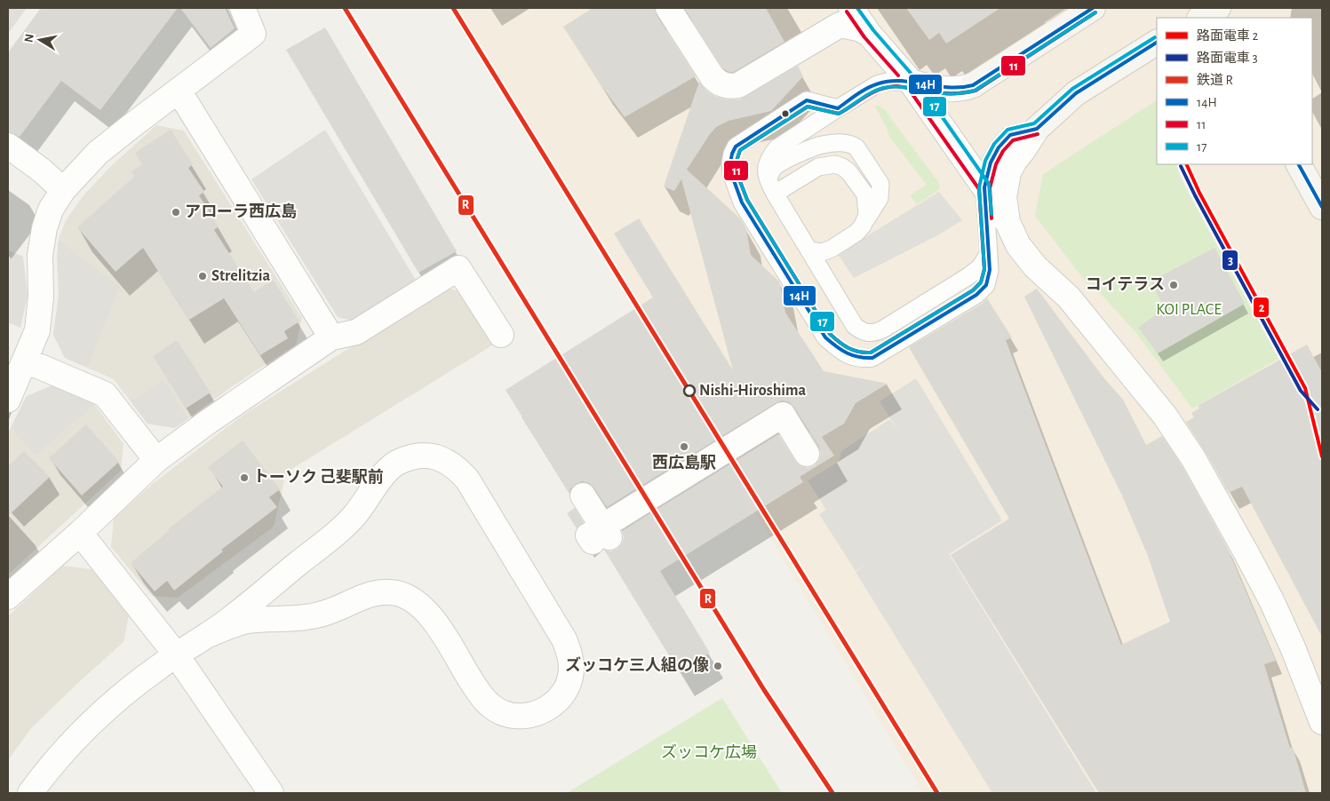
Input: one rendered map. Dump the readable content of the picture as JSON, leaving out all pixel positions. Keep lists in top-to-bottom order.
{
  "parks": ["KOI PLACE", "ズッコケ広場"],
  "places": [
    "アローラ西広島",
    "Strelitzia",
    "コイテラス",
    "Nishi-Hiroshima",
    "西広島駅",
    "トーソク 己斐駅前",
    "ズッコケ三人組の像"
  ],
  "lines": [
    "rail line R",
    "transit line 14H",
    "transit line 17",
    "transit line 11",
    "tram line 2",
    "tram line 3"
  ],
  "legend": [
    "路面電車 2",
    "路面電車 3",
    "鉄道 R",
    "14H",
    "11",
    "17"
  ],
  "north": "left"
}
